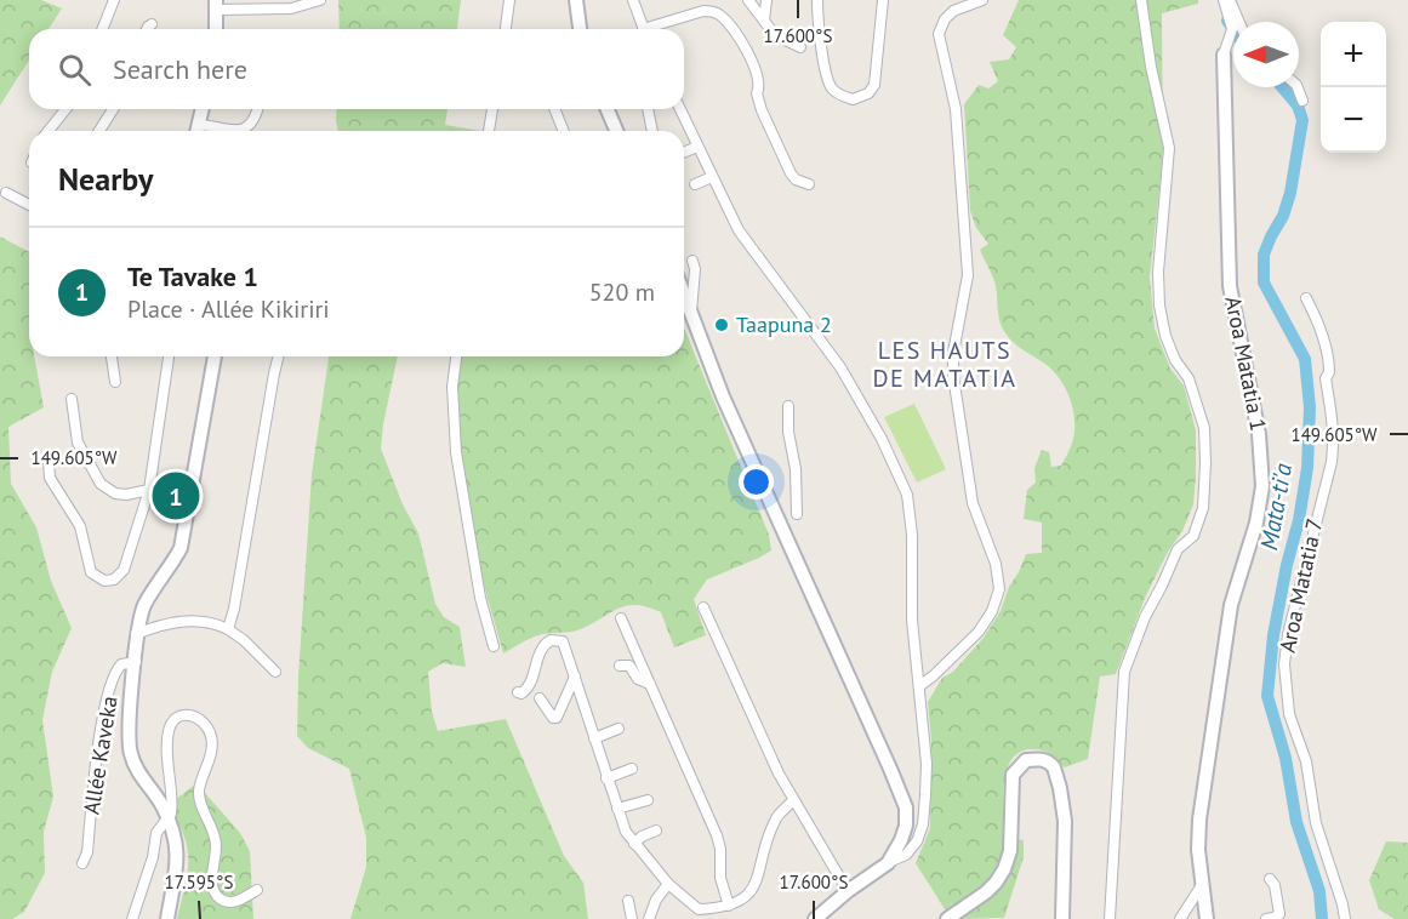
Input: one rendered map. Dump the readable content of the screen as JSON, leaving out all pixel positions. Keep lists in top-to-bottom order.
{
  "streets": {
    "main road": ["Aroa Matatia 1"],
    "street": ["Aroa Matatia 7", "Allée Kaveka"]
  },
  "districts": ["LES HAUTS DE MATATIA"],
  "water": ["Mata-ti'a"],
  "places": ["Taapuna 2"],
  "north": "left",
  "page": {
    "map_buttons": ["+", "−"],
    "search": "Search here",
    "heading": "Nearby",
    "list": [
      {
        "mark": "1",
        "name": "Te Tavake 1",
        "note": "Place · Allée Kikiriri",
        "value": "520 m"
      }
    ],
    "pins": "1"
  },
  "coordinates": ["17.600°S", "149.605°W", "17.595°S"]
}
